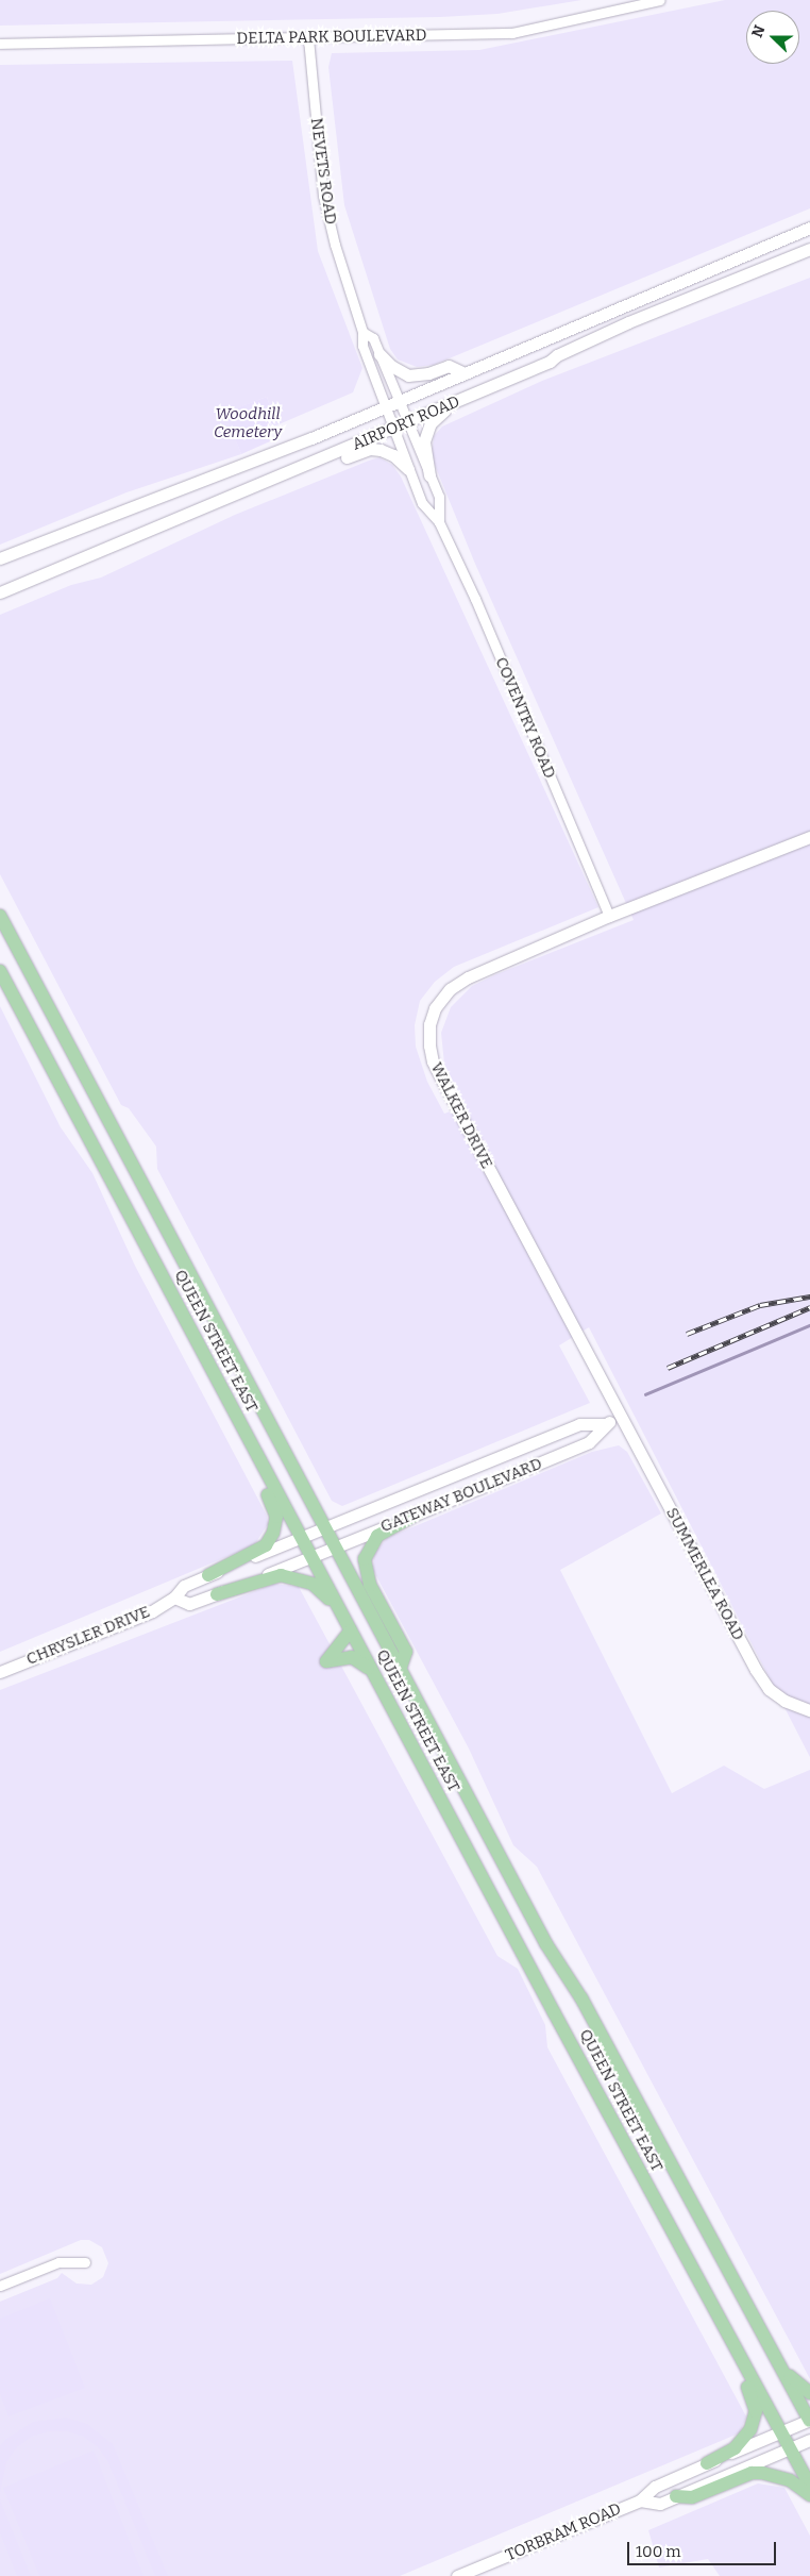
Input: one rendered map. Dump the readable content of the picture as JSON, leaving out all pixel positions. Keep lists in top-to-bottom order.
{
  "streets": {
    "main road": [
      "AIRPORT ROAD",
      "WALKER DRIVE",
      "QUEEN STREET EAST",
      "GATEWAY BOULEVARD",
      "SUMMERLEA ROAD",
      "CHRYSLER DRIVE",
      "TORBRAM ROAD"
    ],
    "street": ["DELTA PARK BOULEVARD", "NEVETS ROAD", "COVENTRY ROAD"]
  },
  "crossings": [
    ["DELTA PARK BOULEVARD", "NEVETS ROAD"],
    ["NEVETS ROAD", "AIRPORT ROAD"],
    ["NEVETS ROAD", "COVENTRY ROAD"],
    ["AIRPORT ROAD", "COVENTRY ROAD"],
    ["COVENTRY ROAD", "WALKER DRIVE"],
    ["WALKER DRIVE", "GATEWAY BOULEVARD"],
    ["WALKER DRIVE", "SUMMERLEA ROAD"],
    ["QUEEN STREET EAST", "GATEWAY BOULEVARD"],
    ["QUEEN STREET EAST", "CHRYSLER DRIVE"],
    ["QUEEN STREET EAST", "TORBRAM ROAD"],
    ["GATEWAY BOULEVARD", "SUMMERLEA ROAD"],
    ["GATEWAY BOULEVARD", "CHRYSLER DRIVE"]
  ],
  "parks": ["Woodhill Cemetery"],
  "scale_bar": "100 m",
  "north": "left"
}
